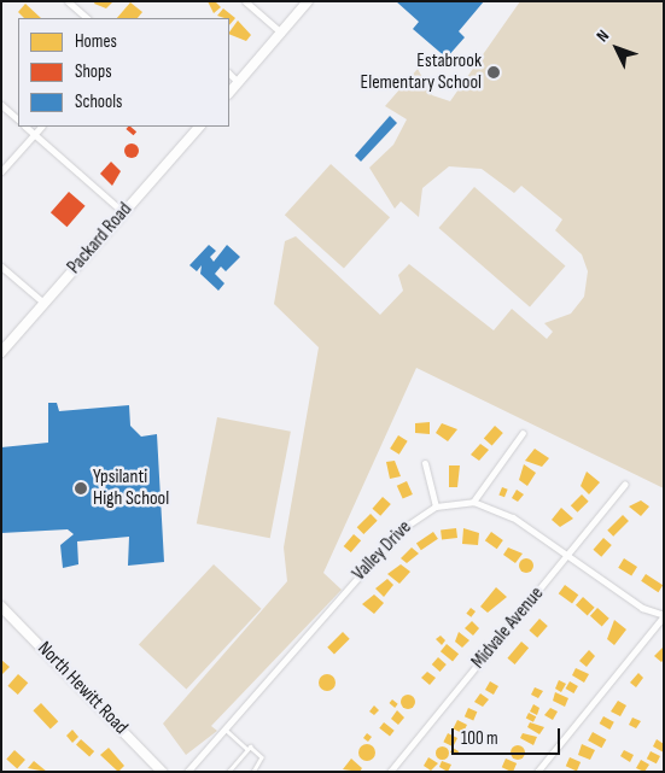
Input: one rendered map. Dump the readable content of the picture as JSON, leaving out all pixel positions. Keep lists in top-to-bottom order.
{
  "streets": {
    "main road": ["Packard Road", "North Hewitt Road"],
    "street": ["Valley Drive", "Midvale Avenue"]
  },
  "places": ["Estabrook Elementary School", "Ypsilanti High School"],
  "legend": ["Homes", "Shops", "Schools"],
  "scale_bar": "100 m",
  "north": "top left"
}
